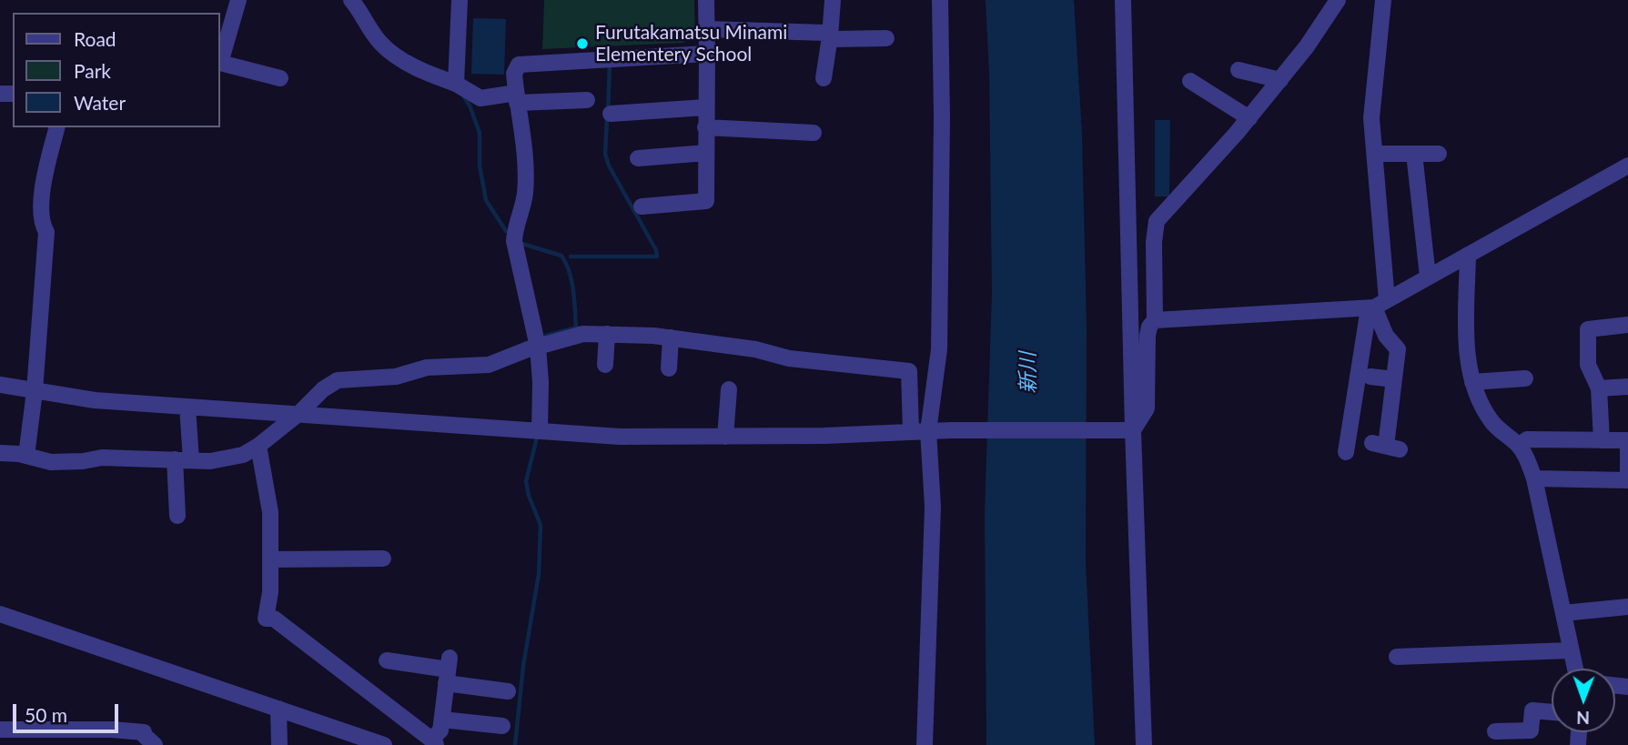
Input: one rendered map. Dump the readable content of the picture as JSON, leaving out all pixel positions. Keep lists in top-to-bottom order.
{
  "water": ["新川"],
  "places": ["Furutakamatsu Minami Elementery School"],
  "legend": ["Road", "Park", "Water"],
  "scale_bar": "50 m",
  "north": "bottom"
}
